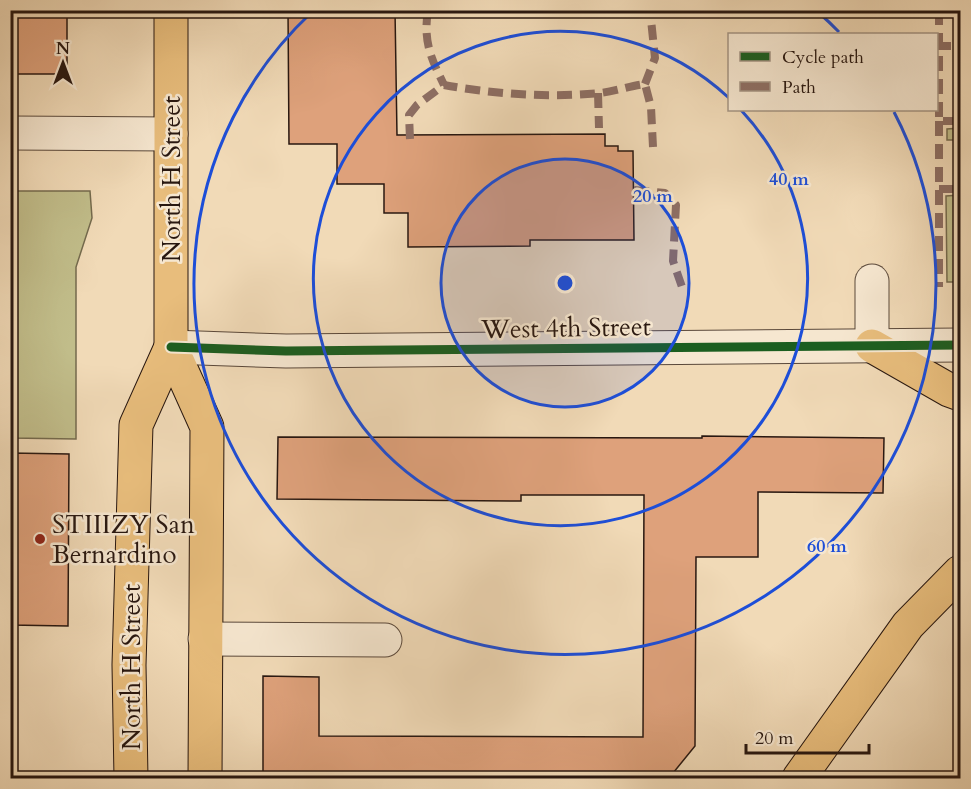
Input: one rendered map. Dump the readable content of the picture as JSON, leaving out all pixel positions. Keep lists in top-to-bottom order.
{
  "streets": {
    "main road": ["North H Street"],
    "street": ["West 4th Street"]
  },
  "crossings": [
    ["North H Street", "West 4th Street"]
  ],
  "places": ["STIIIZY San Bernardino"],
  "legend": ["Cycle path", "Path"],
  "scale_bar": "20 m",
  "north": "top",
  "rings": ["40 m", "20 m", "60 m"]
}
